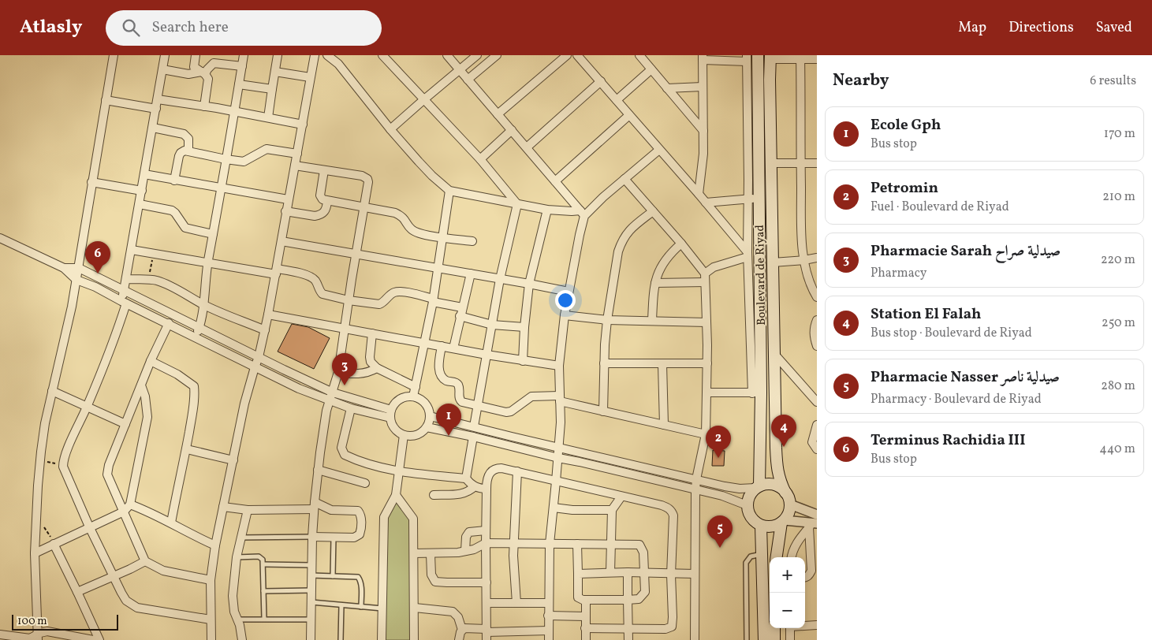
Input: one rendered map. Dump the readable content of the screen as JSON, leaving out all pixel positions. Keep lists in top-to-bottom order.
{
  "streets": {
    "main road": ["Boulevard de Riyad"]
  },
  "scale_bar": "100 m",
  "page": {
    "header": "Atlasly",
    "search": "Search here",
    "nav": ["Map", "Directions", "Saved"],
    "heading": ["Nearby", "6 results"],
    "list": [
      {
        "mark": "1",
        "name": "Ecole Gph",
        "note": "Bus stop",
        "value": "170 m"
      },
      {
        "mark": "2",
        "name": "Petromin",
        "note": "Fuel · Boulevard de Riyad",
        "value": "210 m"
      },
      {
        "mark": "3",
        "name": "Pharmacie Sarah صيدلية صراح",
        "note": "Pharmacy",
        "value": "220 m"
      },
      {
        "mark": "4",
        "name": "Station El Falah",
        "note": "Bus stop · Boulevard de Riyad",
        "value": "250 m"
      },
      {
        "mark": "5",
        "name": "Pharmacie Nasser صيدلية ناصر",
        "note": "Pharmacy · Boulevard de Riyad",
        "value": "280 m"
      },
      {
        "mark": "6",
        "name": "Terminus Rachidia III",
        "note": "Bus stop",
        "value": "440 m"
      }
    ],
    "pins": [
      "6",
      "3",
      "1",
      "4",
      "2",
      "5"
    ],
    "map_buttons": ["+", "−"],
    "scale": "100 m"
  }
}
